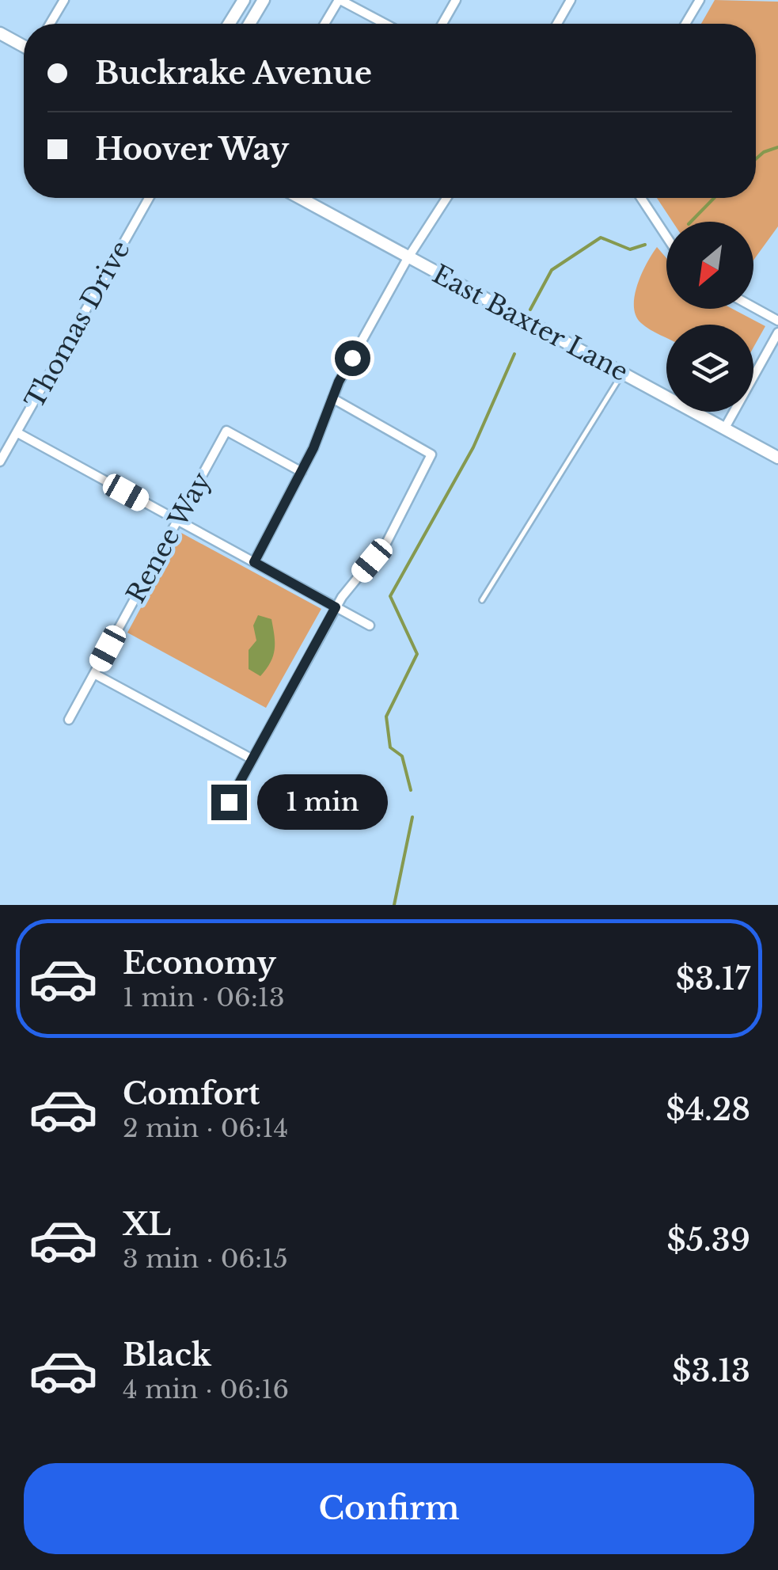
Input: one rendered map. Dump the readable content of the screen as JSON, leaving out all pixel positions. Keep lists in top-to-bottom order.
{
  "streets": {
    "main road": ["East Baxter Lane"],
    "street": ["Thomas Drive", "Renee Way"]
  },
  "north": "bottom left",
  "page": {
    "banner": ["Buckrake Avenue", "Hoover Way"],
    "bubble": "1 min",
    "list": [
      {
        "name": "Economy",
        "note": "1 min · 06:13",
        "value": "$3.17"
      },
      {
        "name": "Comfort",
        "note": "2 min · 06:14",
        "value": "$4.28"
      },
      {
        "name": "XL",
        "note": "3 min · 06:15",
        "value": "$5.39"
      },
      {
        "name": "Black",
        "note": "4 min · 06:16",
        "value": "$3.13"
      }
    ],
    "buttons": "Confirm"
  }
}
